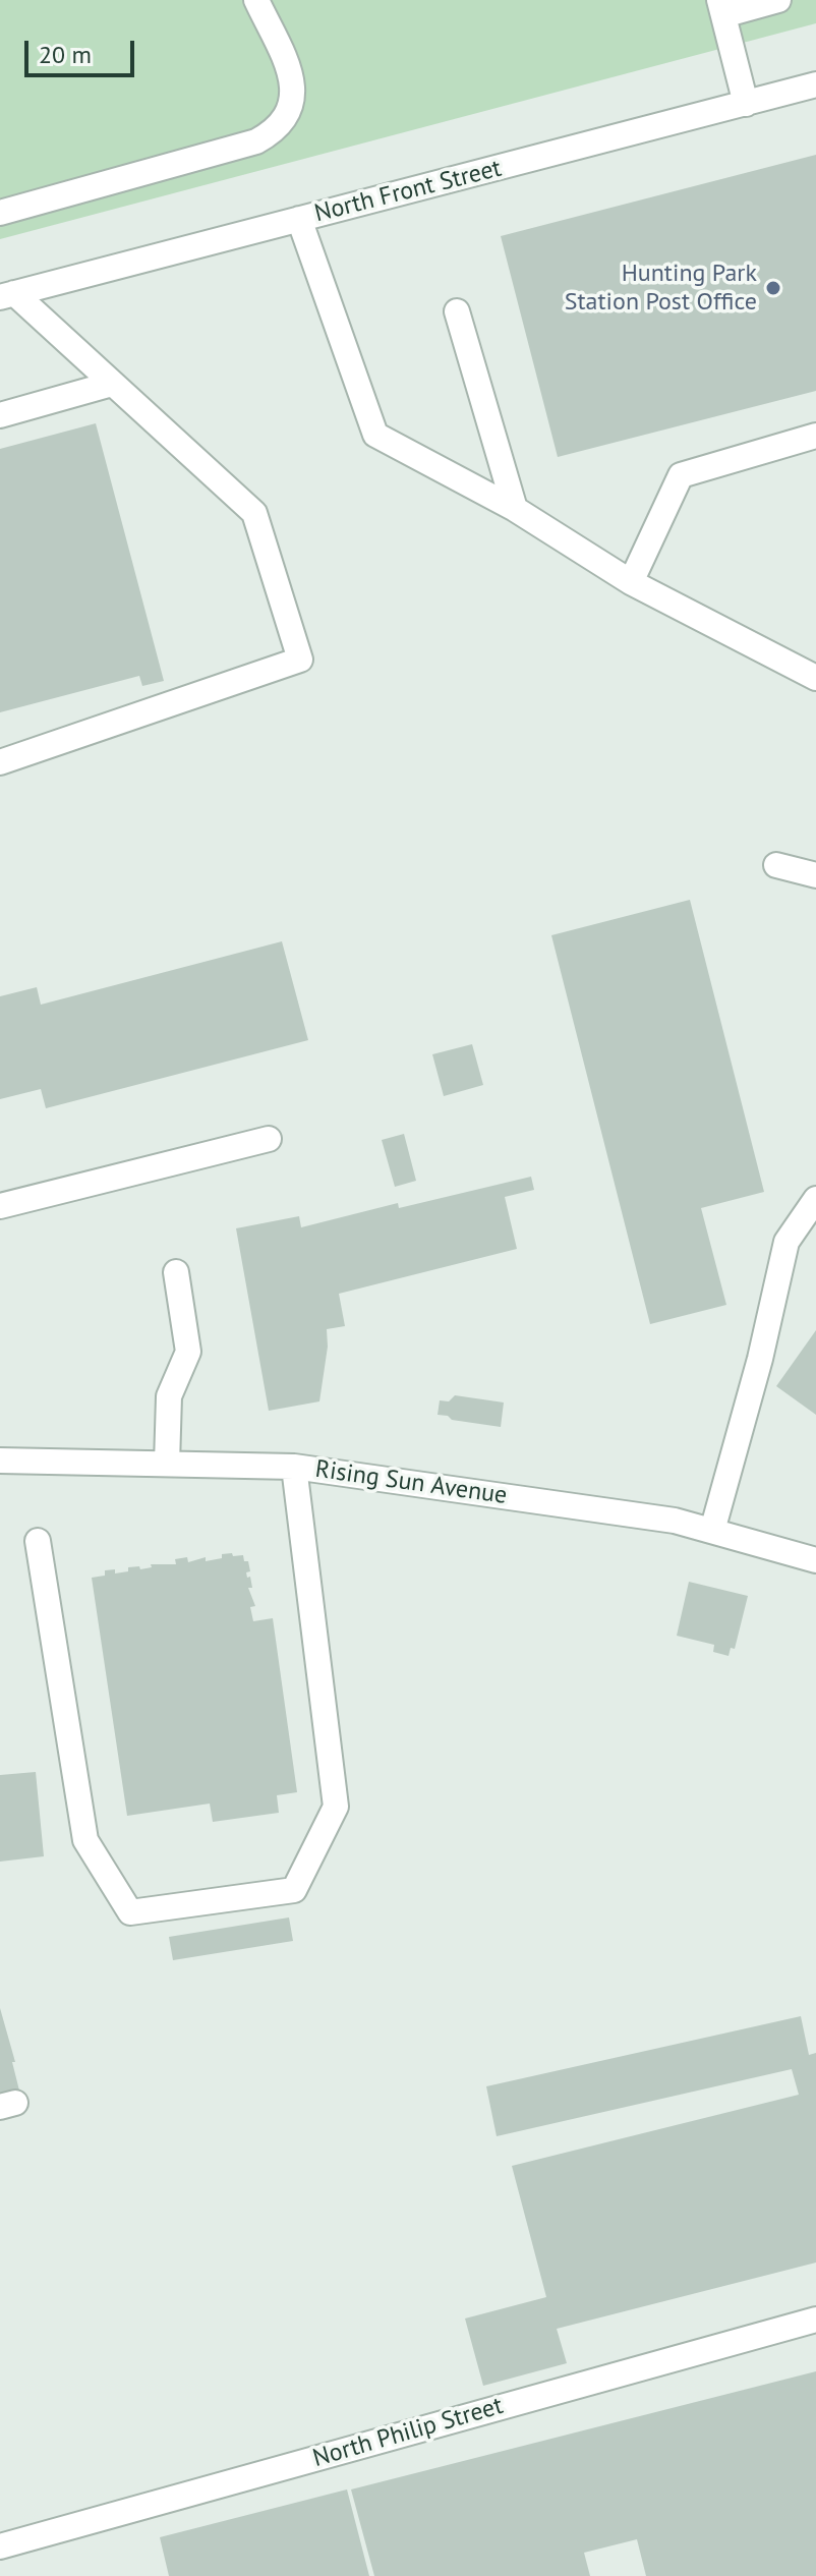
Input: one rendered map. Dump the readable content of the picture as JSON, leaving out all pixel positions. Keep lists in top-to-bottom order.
{
  "streets": {
    "street": ["North Front Street", "Rising Sun Avenue", "North Philip Street"]
  },
  "places": ["Hunting Park Station Post Office"],
  "scale_bar": "20 m"
}
